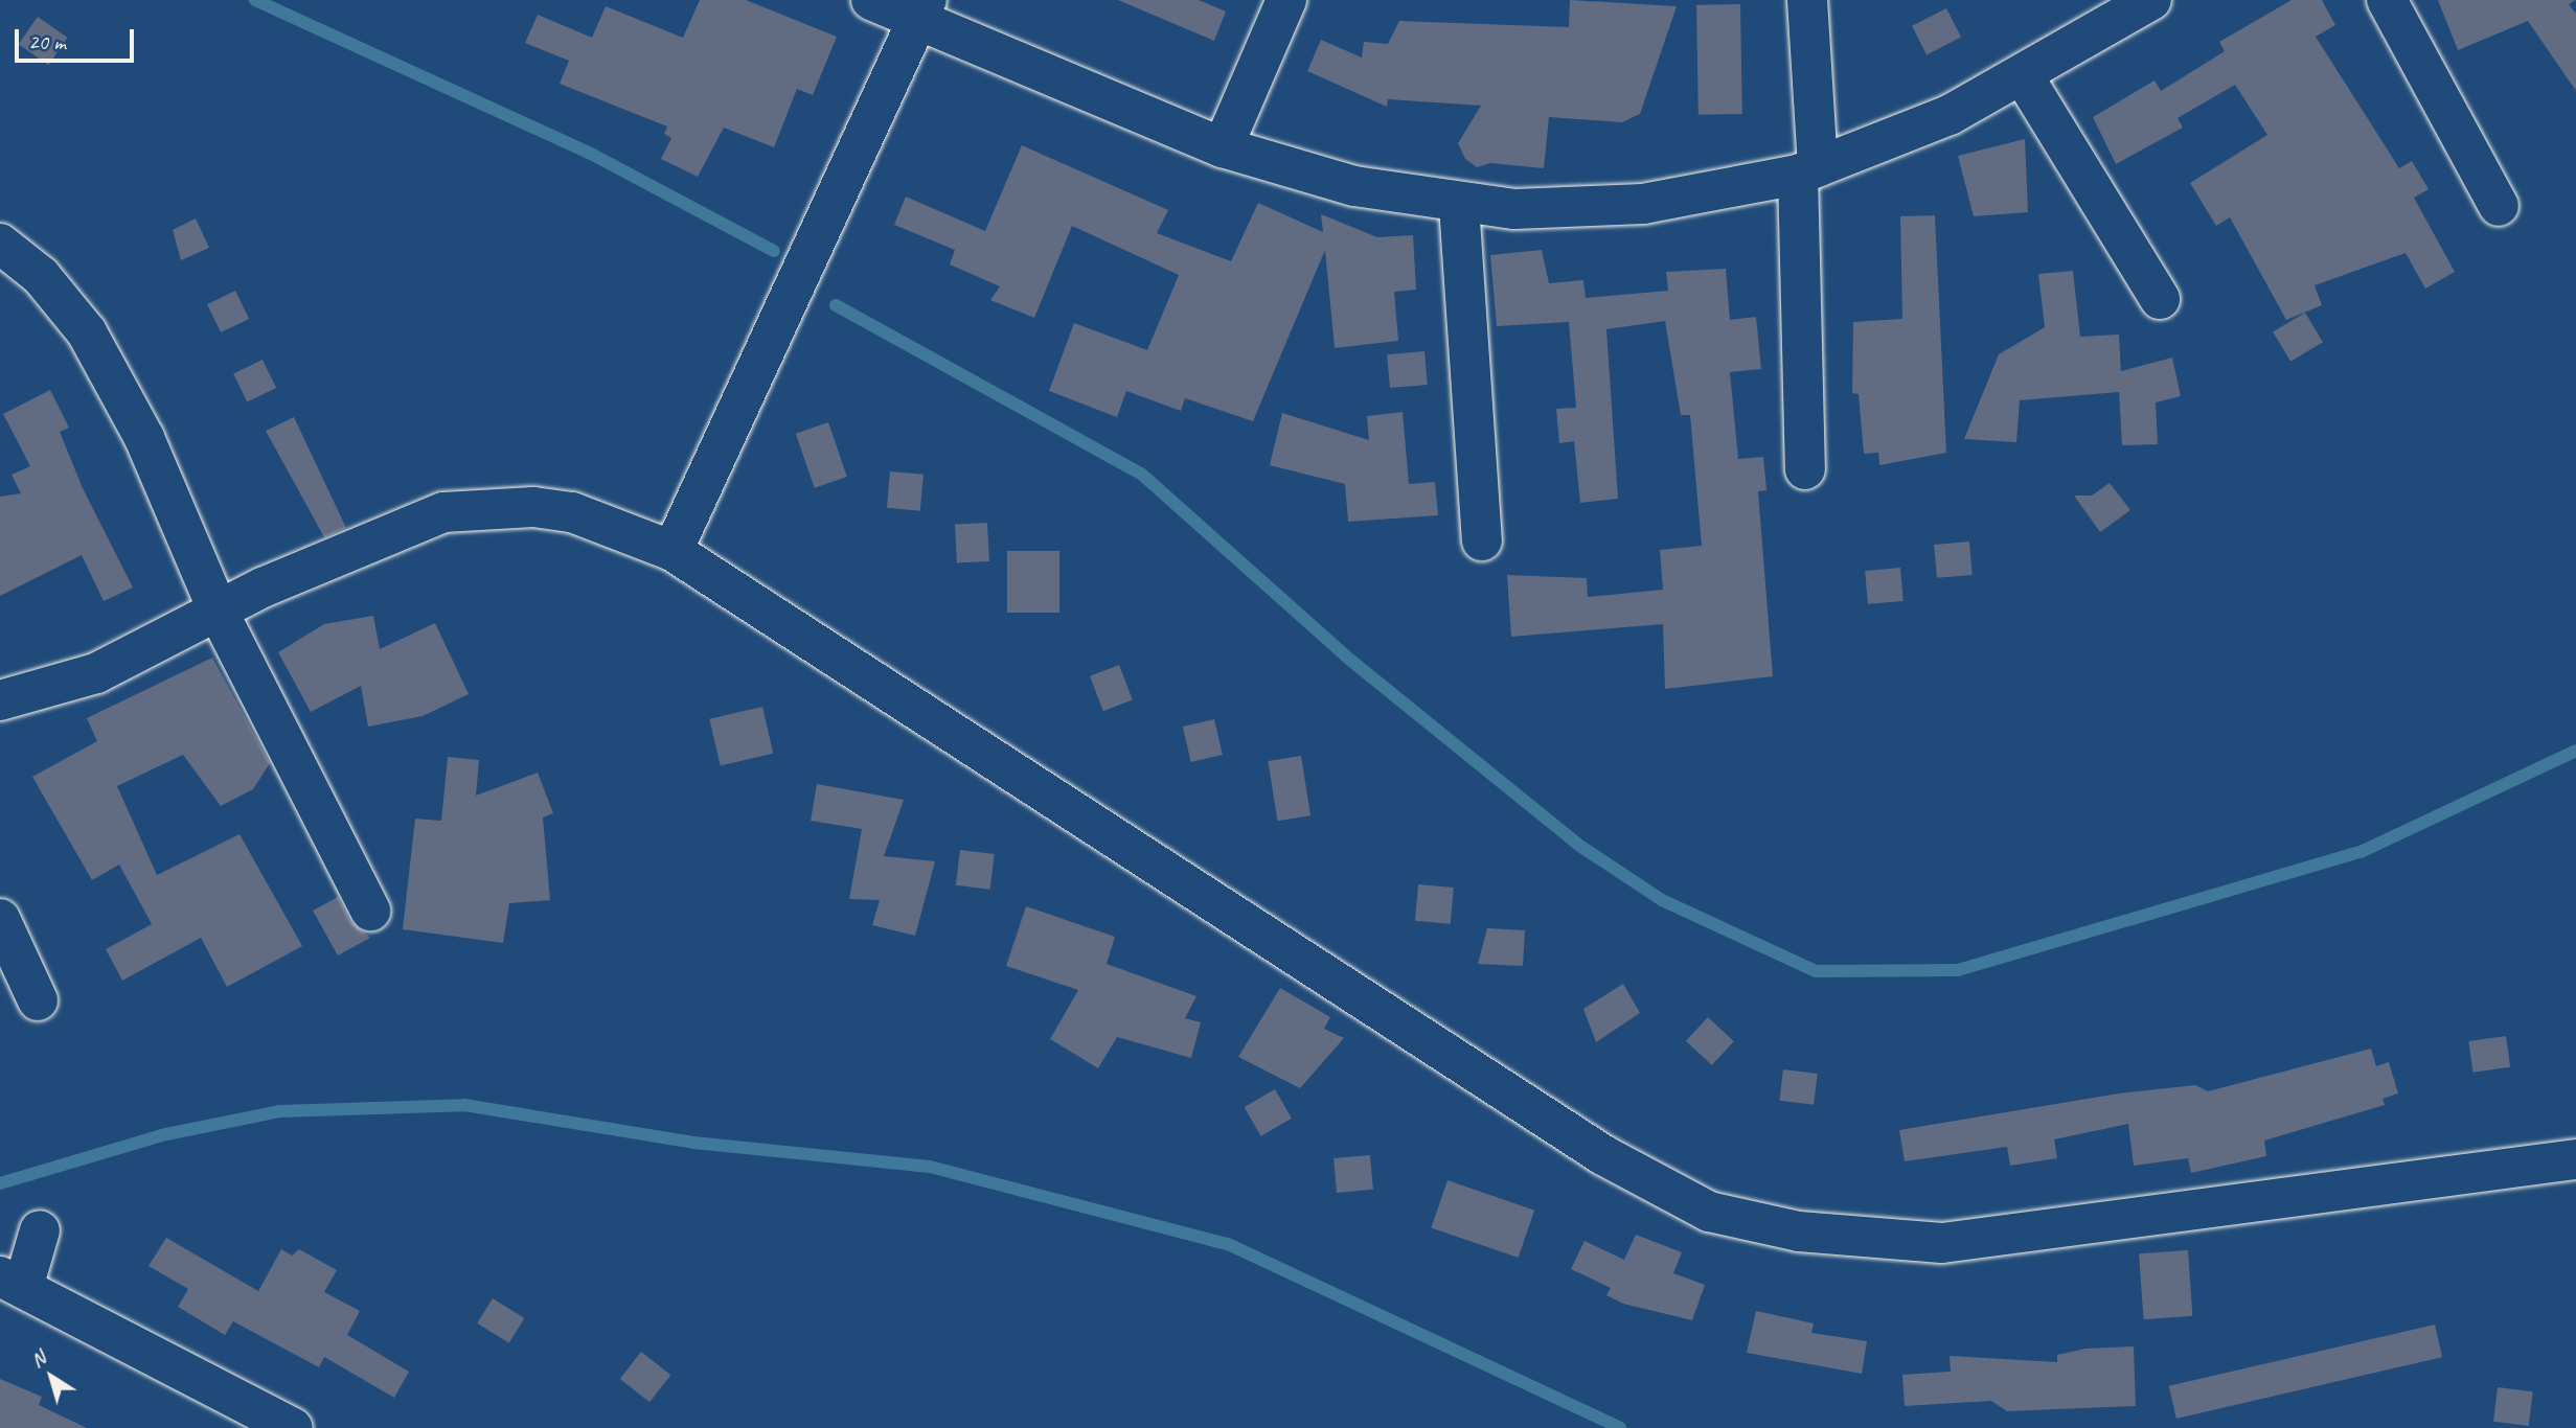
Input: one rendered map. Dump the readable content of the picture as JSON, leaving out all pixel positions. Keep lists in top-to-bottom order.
{
  "scale_bar": "20 m",
  "north": "top left"
}
